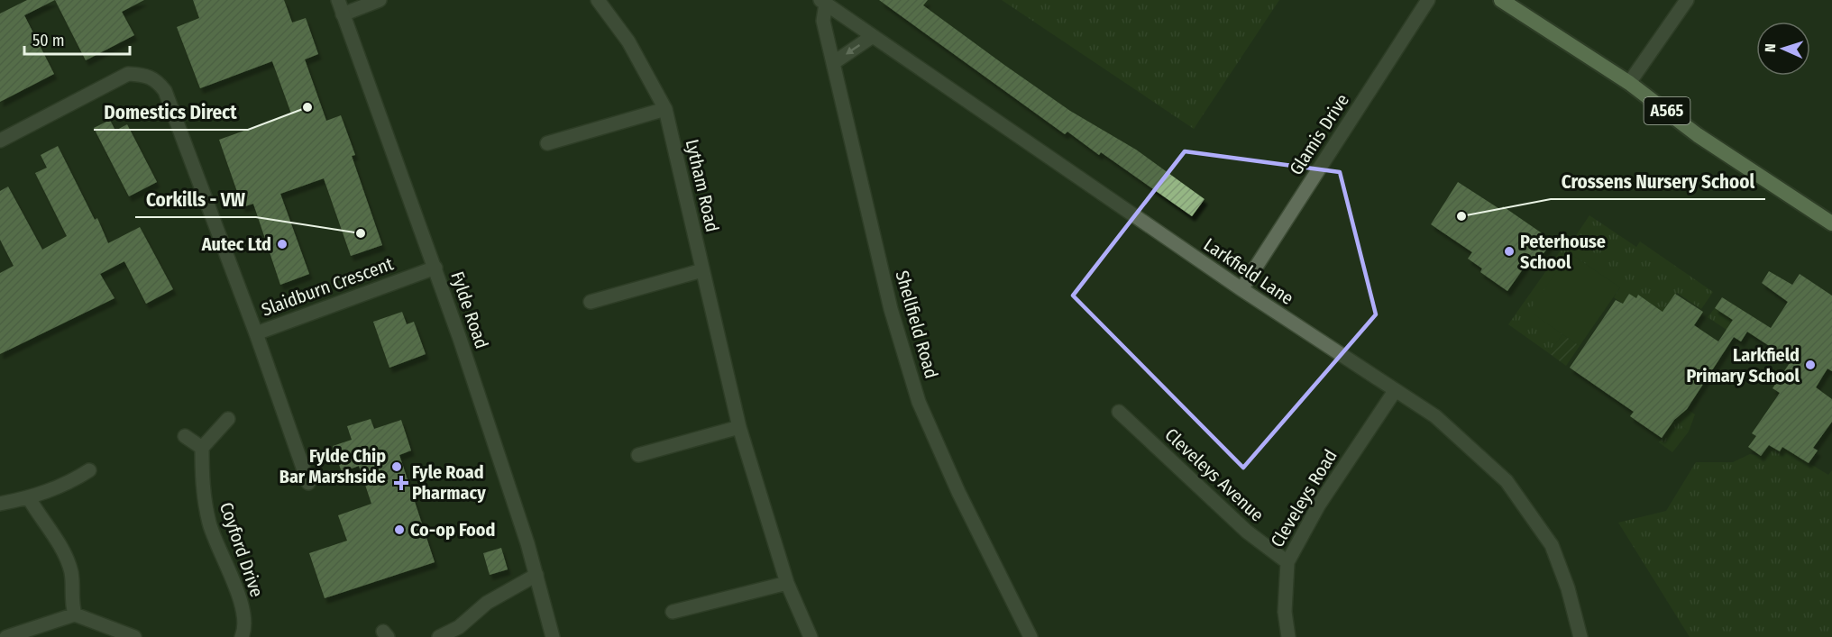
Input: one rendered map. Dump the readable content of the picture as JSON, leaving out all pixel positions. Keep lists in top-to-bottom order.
{
  "streets": {
    "highway": ["A565"],
    "street": [
      "Glamis Drive",
      "Lytham Road",
      "Larkfield Lane",
      "Slaidburn Crescent",
      "Fylde Road",
      "Shellfield Road",
      "Cleveleys Avenue",
      "Cleveleys Road",
      "Coyford Drive"
    ]
  },
  "crossings": [
    ["Glamis Drive", "Larkfield Lane"],
    ["Larkfield Lane", "Shellfield Road"],
    ["Larkfield Lane", "Cleveleys Road"],
    ["Slaidburn Crescent", "Fylde Road"],
    ["Cleveleys Avenue", "Cleveleys Road"]
  ],
  "places": {
    "other": [
      "Domestics Direct",
      "Crossens Nursery School",
      "Corkills - VW",
      "Autec Ltd",
      "Peterhouse School",
      "Larkfield Primary School",
      "Fylde Chip Bar Marshside",
      "Co-op Food"
    ],
    "health": ["Fyle Road Pharmacy"]
  },
  "scale_bar": "50 m",
  "north": "left"
}
